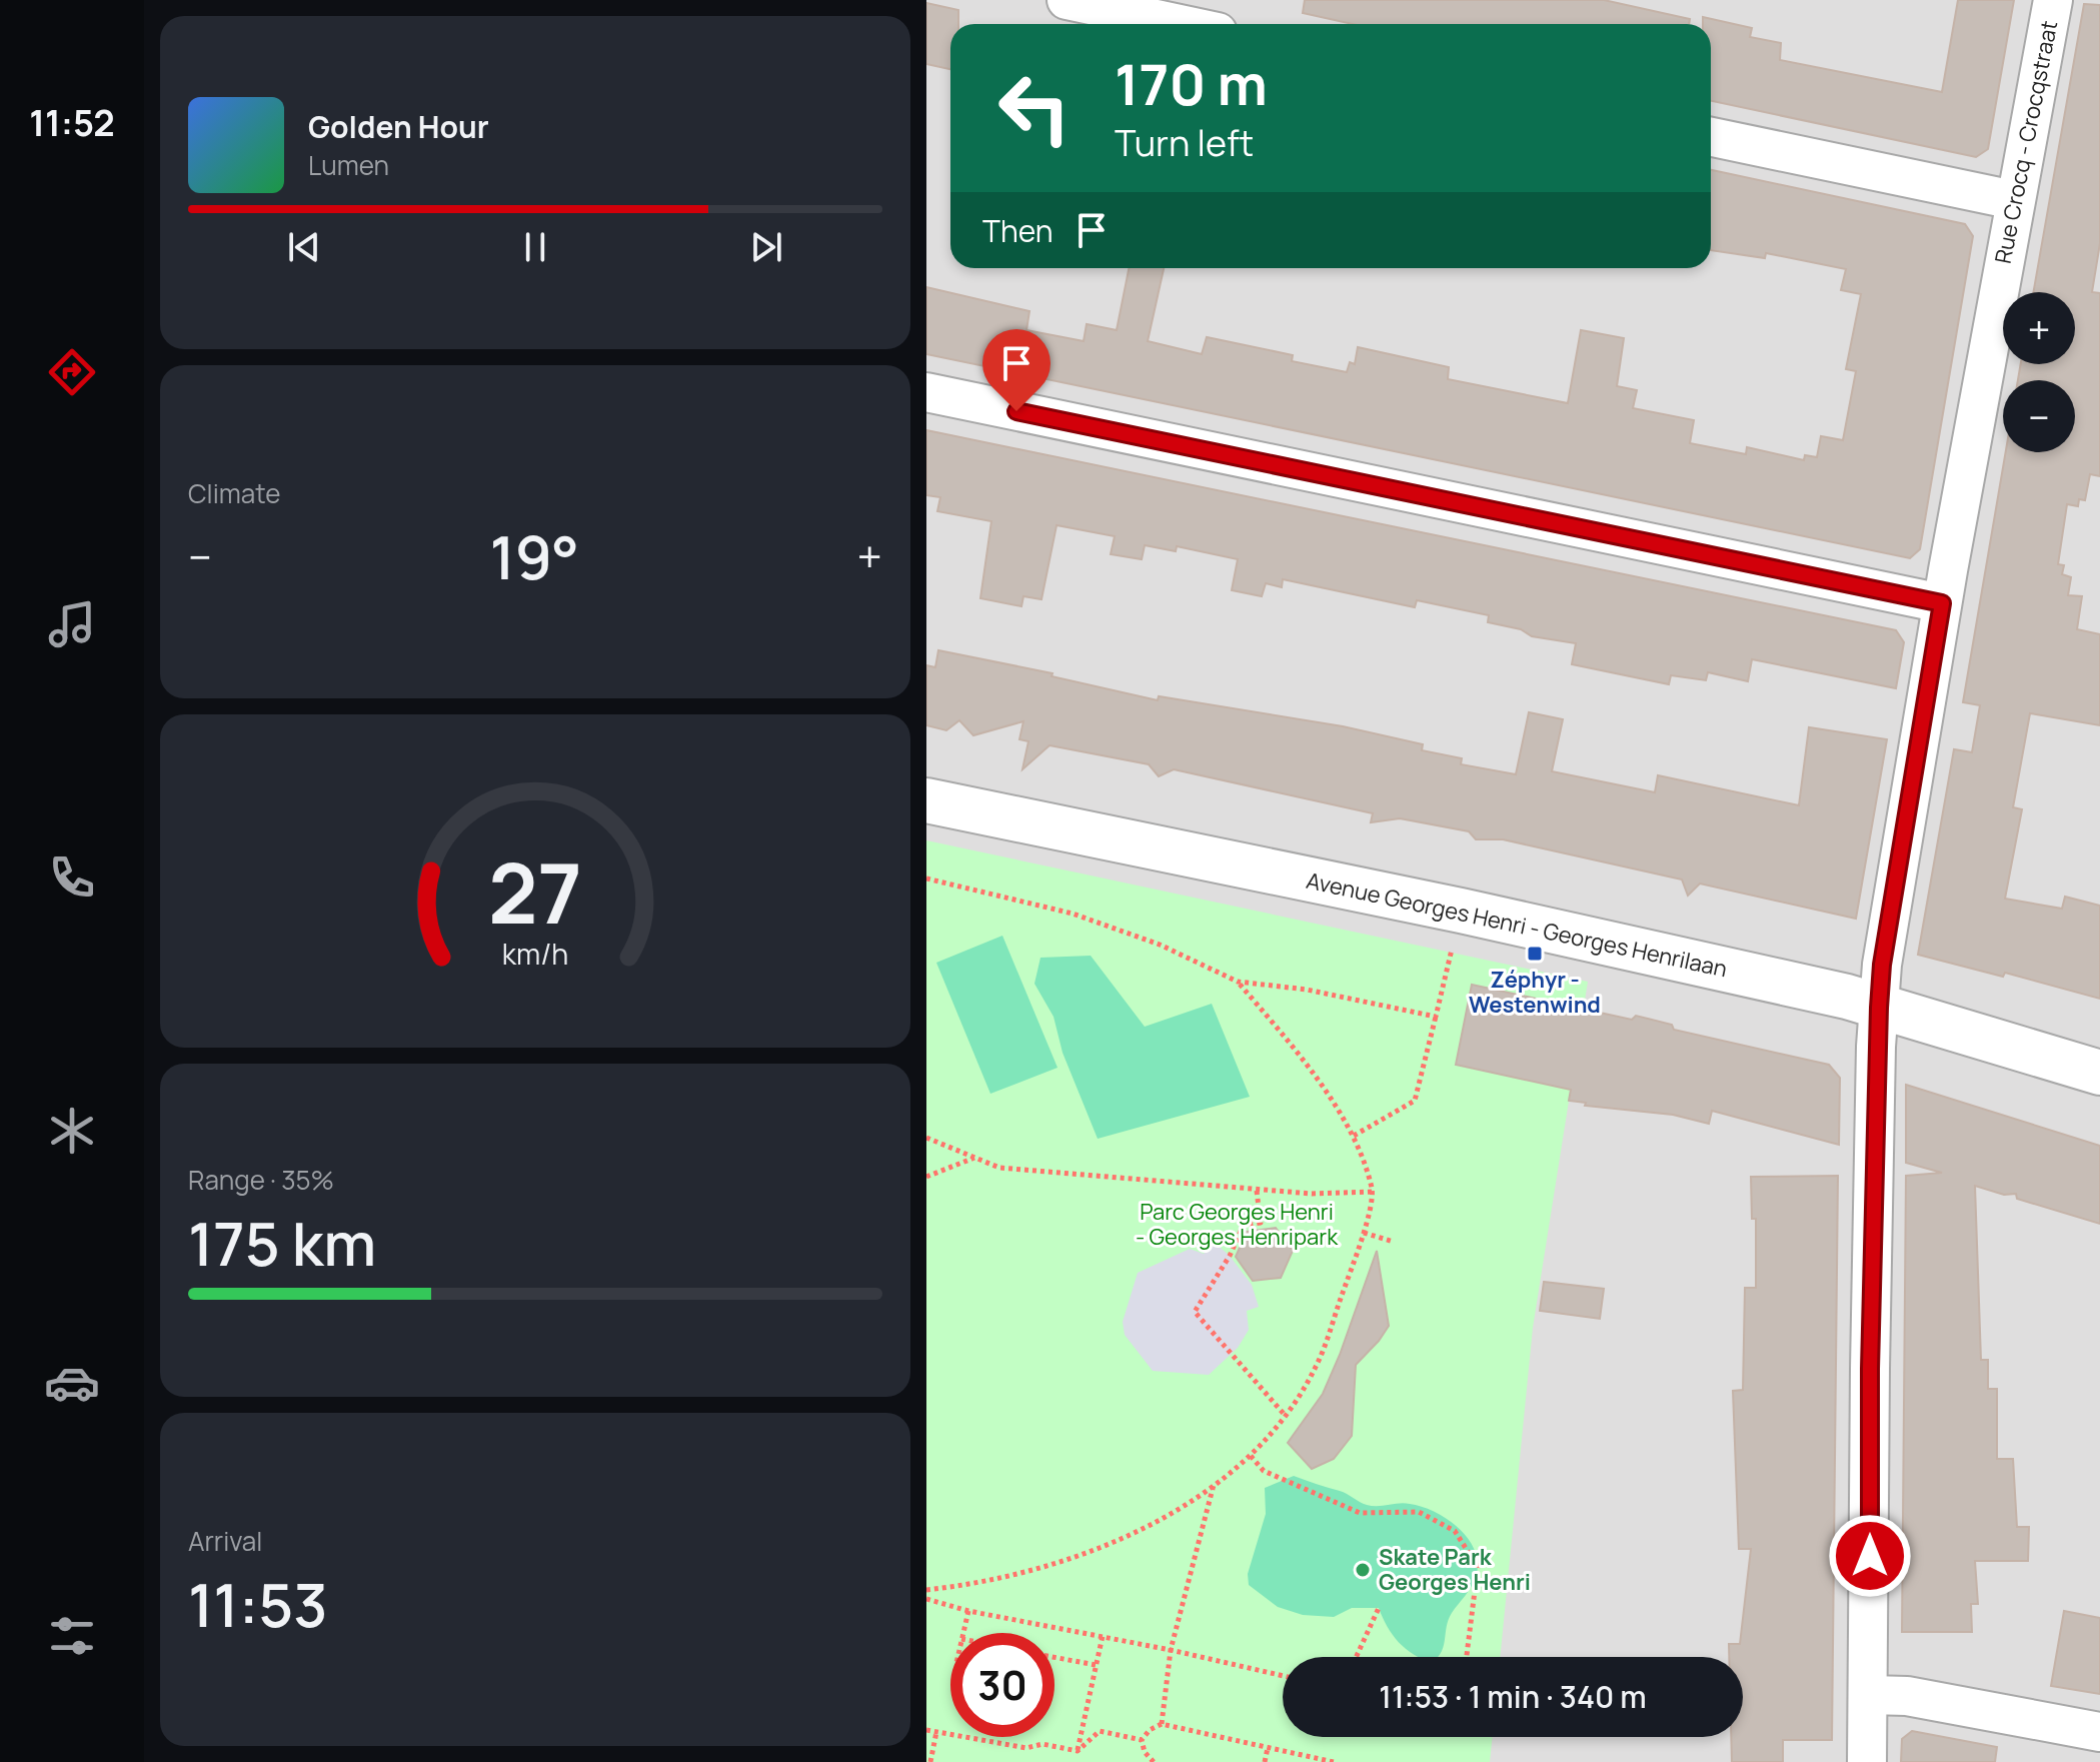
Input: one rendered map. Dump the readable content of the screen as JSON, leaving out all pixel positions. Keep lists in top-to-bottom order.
{
  "streets": {
    "street": ["Rue Crocq - Crocqstraat", "Avenue Georges Henri - Georges Henrilaan"]
  },
  "crossings": [
    ["Rue Crocq - Crocqstraat", "Avenue Georges Henri - Georges Henrilaan"]
  ],
  "parks": ["Parc Georges Henri - Georges Henripark"],
  "places": {
    "transit": ["Zéphyr - Westenwind"],
    "other": ["Skate Park Georges Henri"]
  },
  "page": {
    "tabs": "11:52",
    "turn": ["170 m", "Turn left"],
    "song": ["Golden Hour", "Lumen"],
    "then": "Then",
    "map_buttons": ["+", "−"],
    "tile": [
      "Climate",
      ["Range · 35%", "175 km"],
      ["Arrival", "11:53"]
    ],
    "heat": ["−", "19°", "+"],
    "limit": "30",
    "trip": "11:53 · 1 min · 340 m",
    "gauge": ["27", "km/h"]
  }
}
